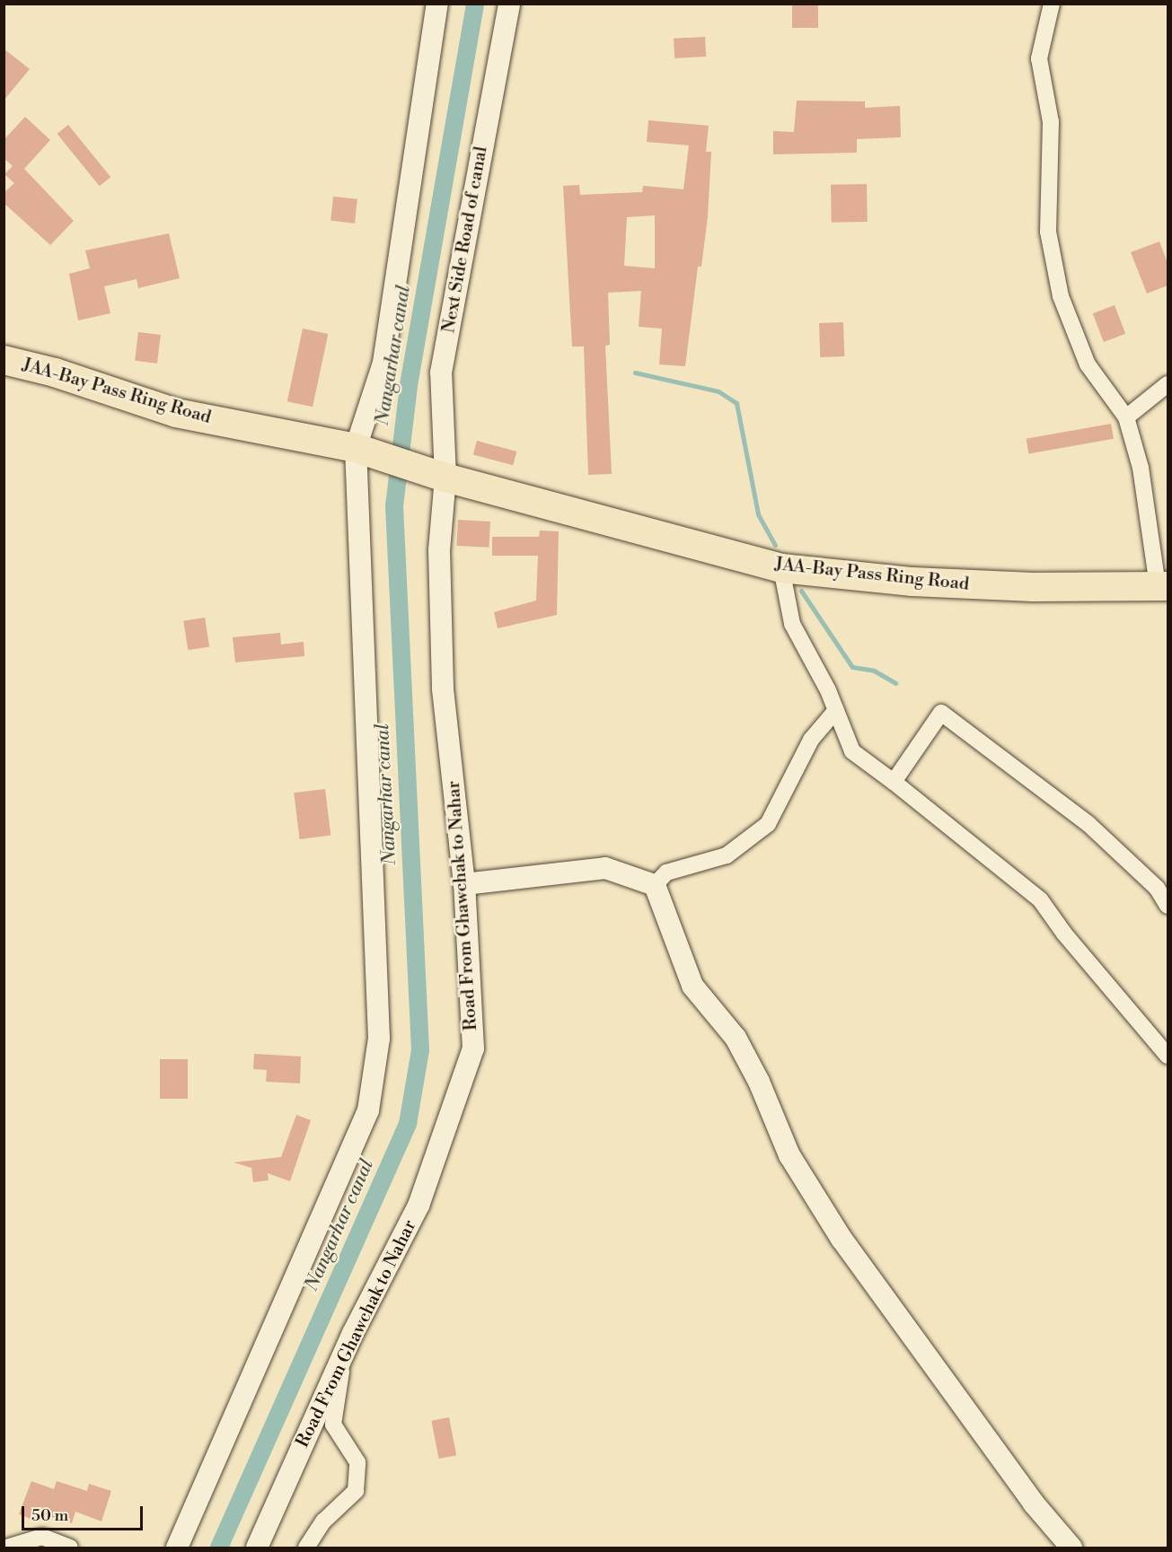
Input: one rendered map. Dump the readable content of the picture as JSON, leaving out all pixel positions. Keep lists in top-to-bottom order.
{
  "streets": {
    "highway": ["JAA-Bay Pass Ring Road"],
    "street": ["Next Side Road of canal", "Road From Ghawchak to Nahar"]
  },
  "crossings": [
    ["Next Side Road of canal", "JAA-Bay Pass Ring Road"],
    ["Next Side Road of canal", "Road From Ghawchak to Nahar"],
    ["JAA-Bay Pass Ring Road", "Road From Ghawchak to Nahar"]
  ],
  "water": ["Nangarhar canal"],
  "scale_bar": "50 m"
}
